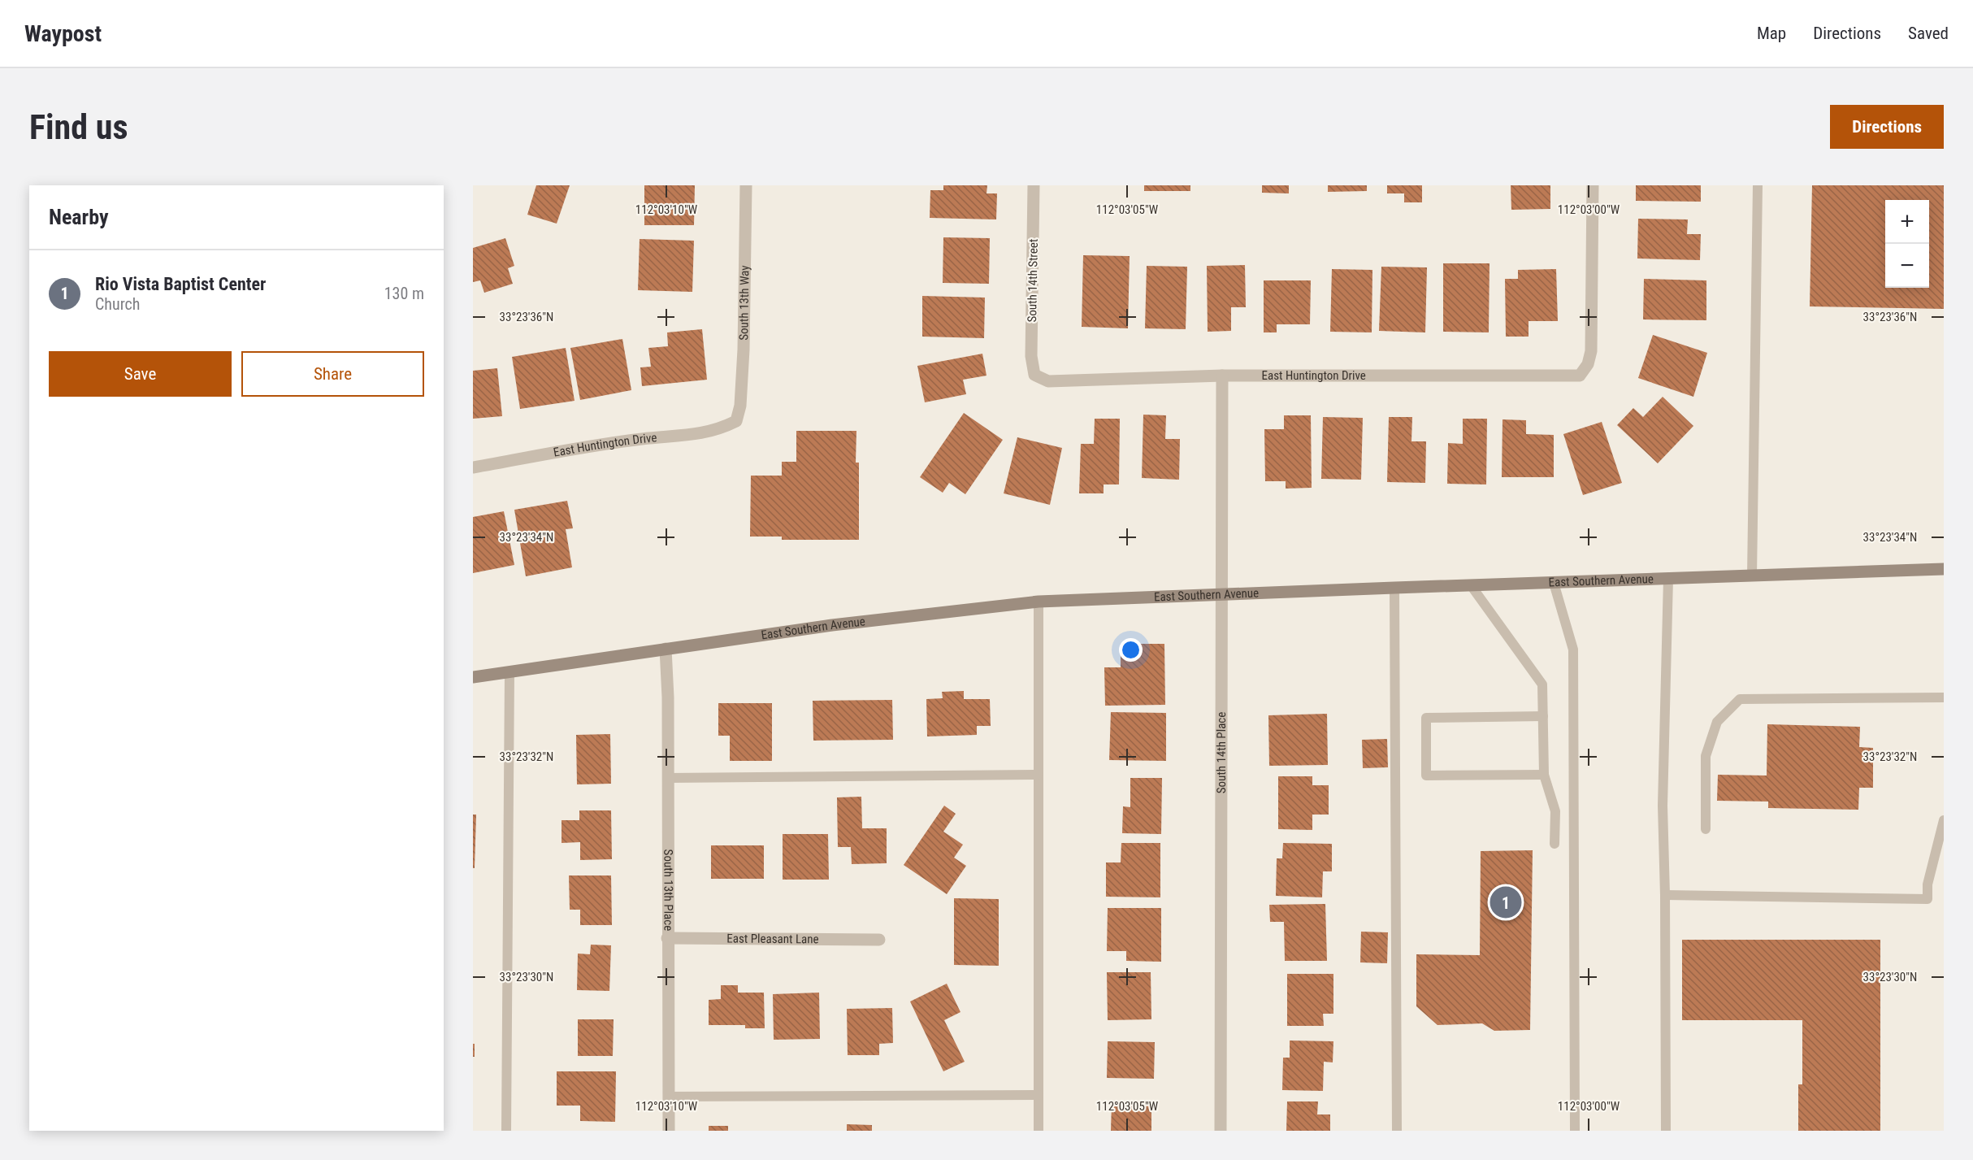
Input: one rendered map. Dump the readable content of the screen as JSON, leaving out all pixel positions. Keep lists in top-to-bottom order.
{
  "streets": {
    "main road": ["East Southern Avenue"],
    "street": [
      "South 14th Street",
      "South 13th Way",
      "East Huntington Drive",
      "South 14th Place",
      "South 13th Place",
      "East Pleasant Lane"
    ]
  },
  "crossings": [
    ["South 14th Street", "East Huntington Drive"],
    ["South 13th Way", "East Huntington Drive"],
    ["East Huntington Drive", "South 14th Place"],
    ["East Southern Avenue", "South 14th Place"],
    ["East Southern Avenue", "South 13th Place"],
    ["South 13th Place", "East Pleasant Lane"]
  ],
  "page": {
    "header": "Waypost",
    "nav": ["Map", "Directions", "Saved"],
    "buttons": [
      "Directions",
      ["Save", "Share"]
    ],
    "title": "Find us",
    "heading": "Nearby",
    "map_buttons": ["+", "−"],
    "list": [
      {
        "mark": "1",
        "name": "Rio Vista Baptist Center",
        "note": "Church",
        "value": "130 m"
      }
    ],
    "pins": "1"
  },
  "coordinates": [
    "112°03'10\"W",
    "112°03'05\"W",
    "112°03'00\"W",
    "33°23'36\"N",
    "33°23'34\"N",
    "33°23'32\"N",
    "33°23'30\"N"
  ]
}
